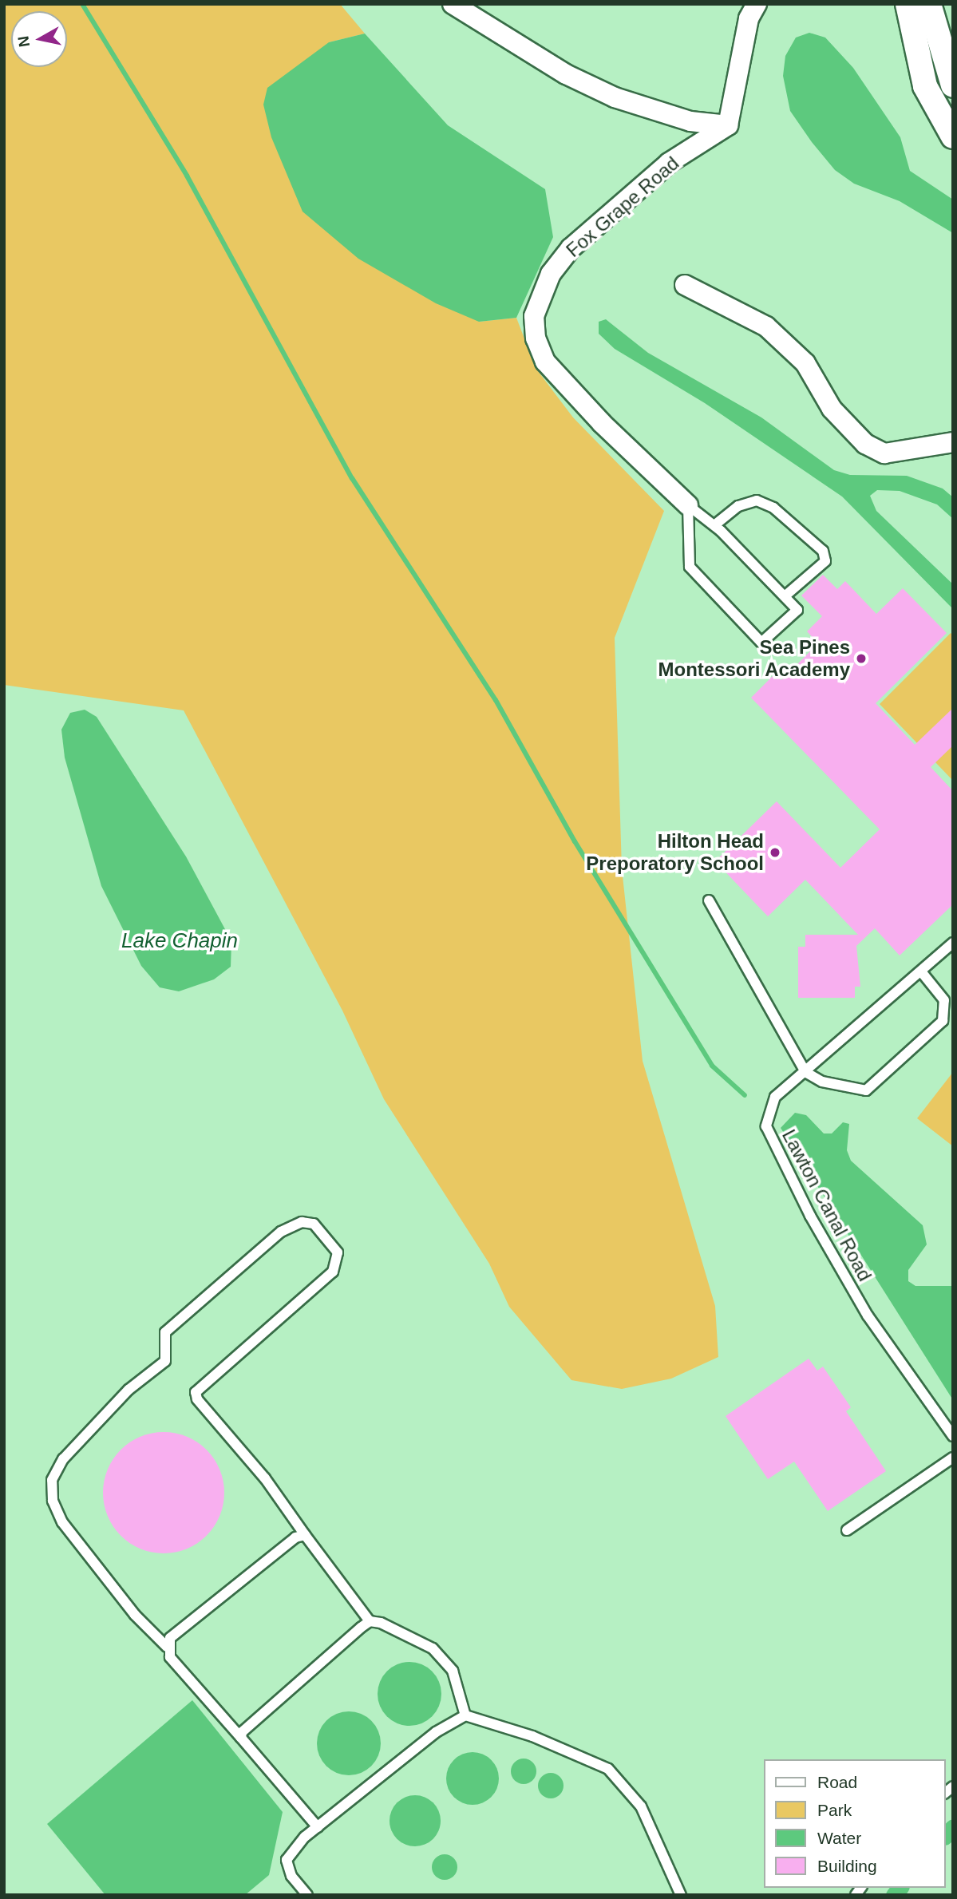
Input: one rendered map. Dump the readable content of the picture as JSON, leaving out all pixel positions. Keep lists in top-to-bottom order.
{
  "streets": {
    "street": ["Fox Grape Road"],
    "lane": ["Lawton Canal Road"]
  },
  "water": ["Lake Chapin"],
  "places": ["Sea Pines Montessori Academy", "Hilton Head Preporatory School"],
  "legend": [
    "Road",
    "Park",
    "Water",
    "Building"
  ],
  "north": "left"
}
